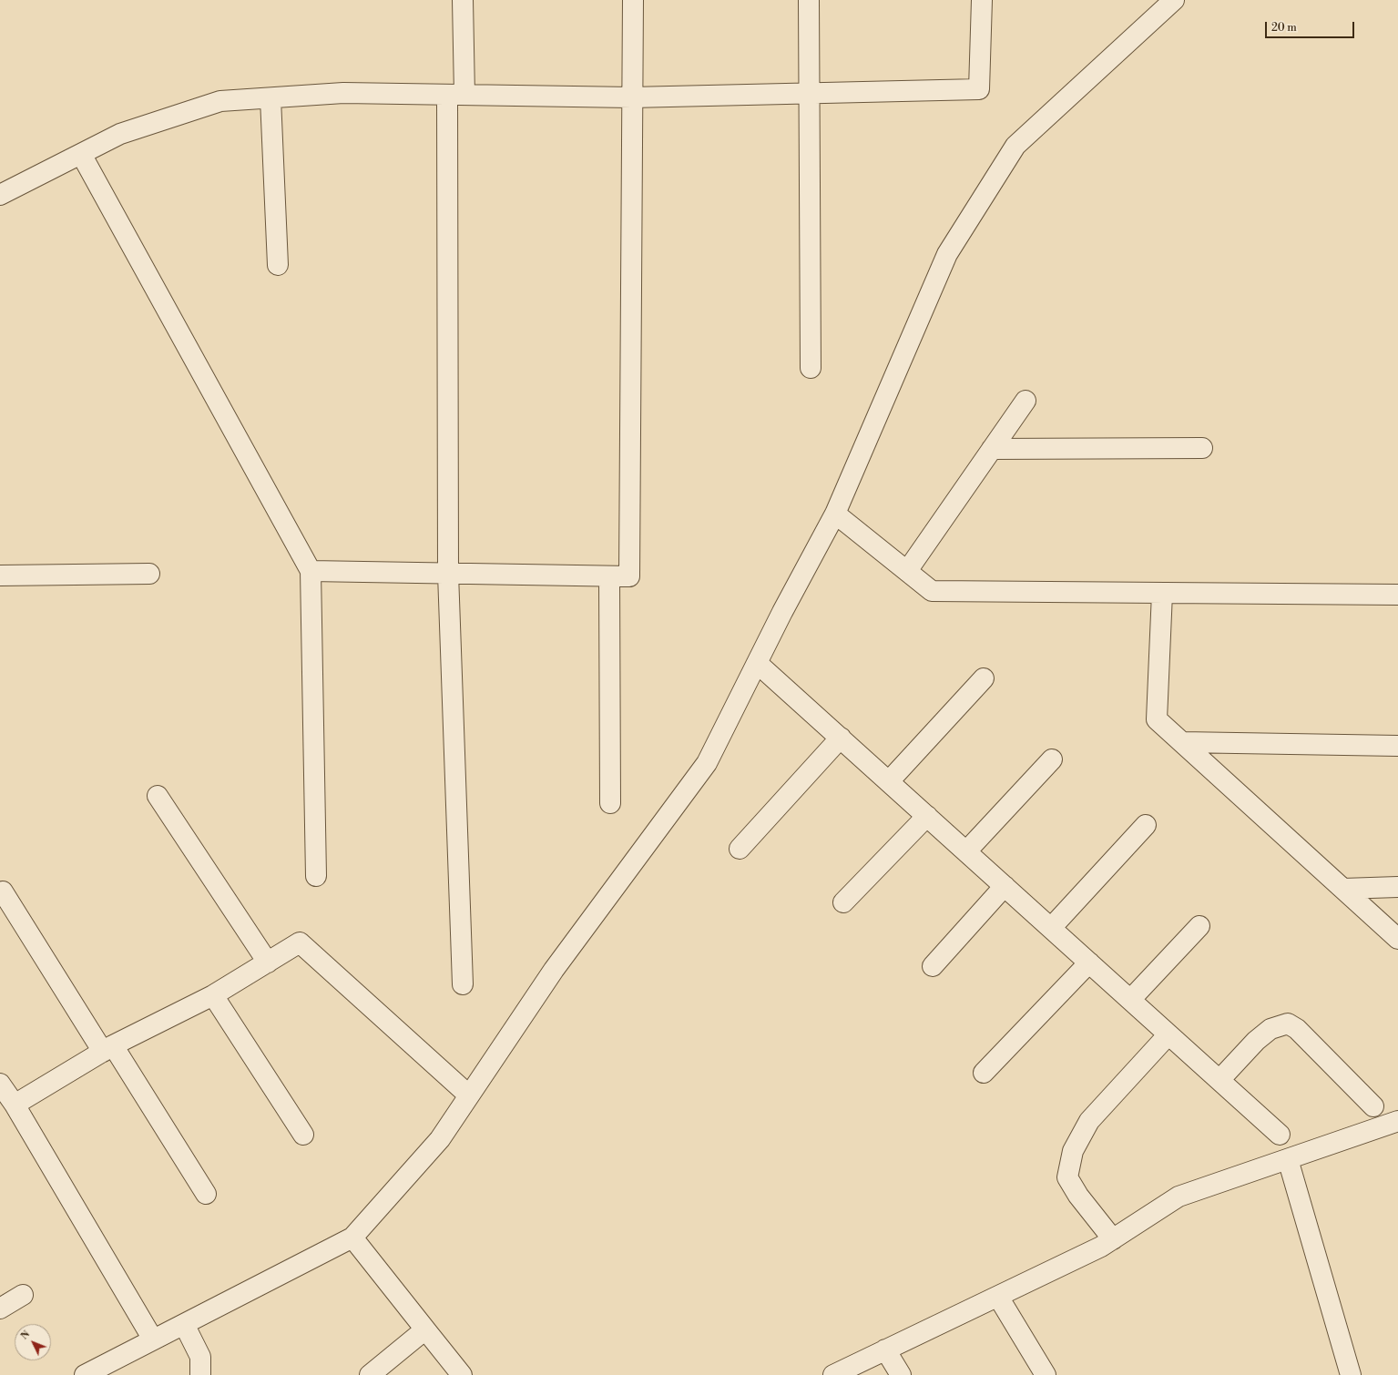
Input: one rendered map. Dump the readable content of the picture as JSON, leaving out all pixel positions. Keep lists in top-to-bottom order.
{
  "scale_bar": "20 m",
  "north": "top left"
}
